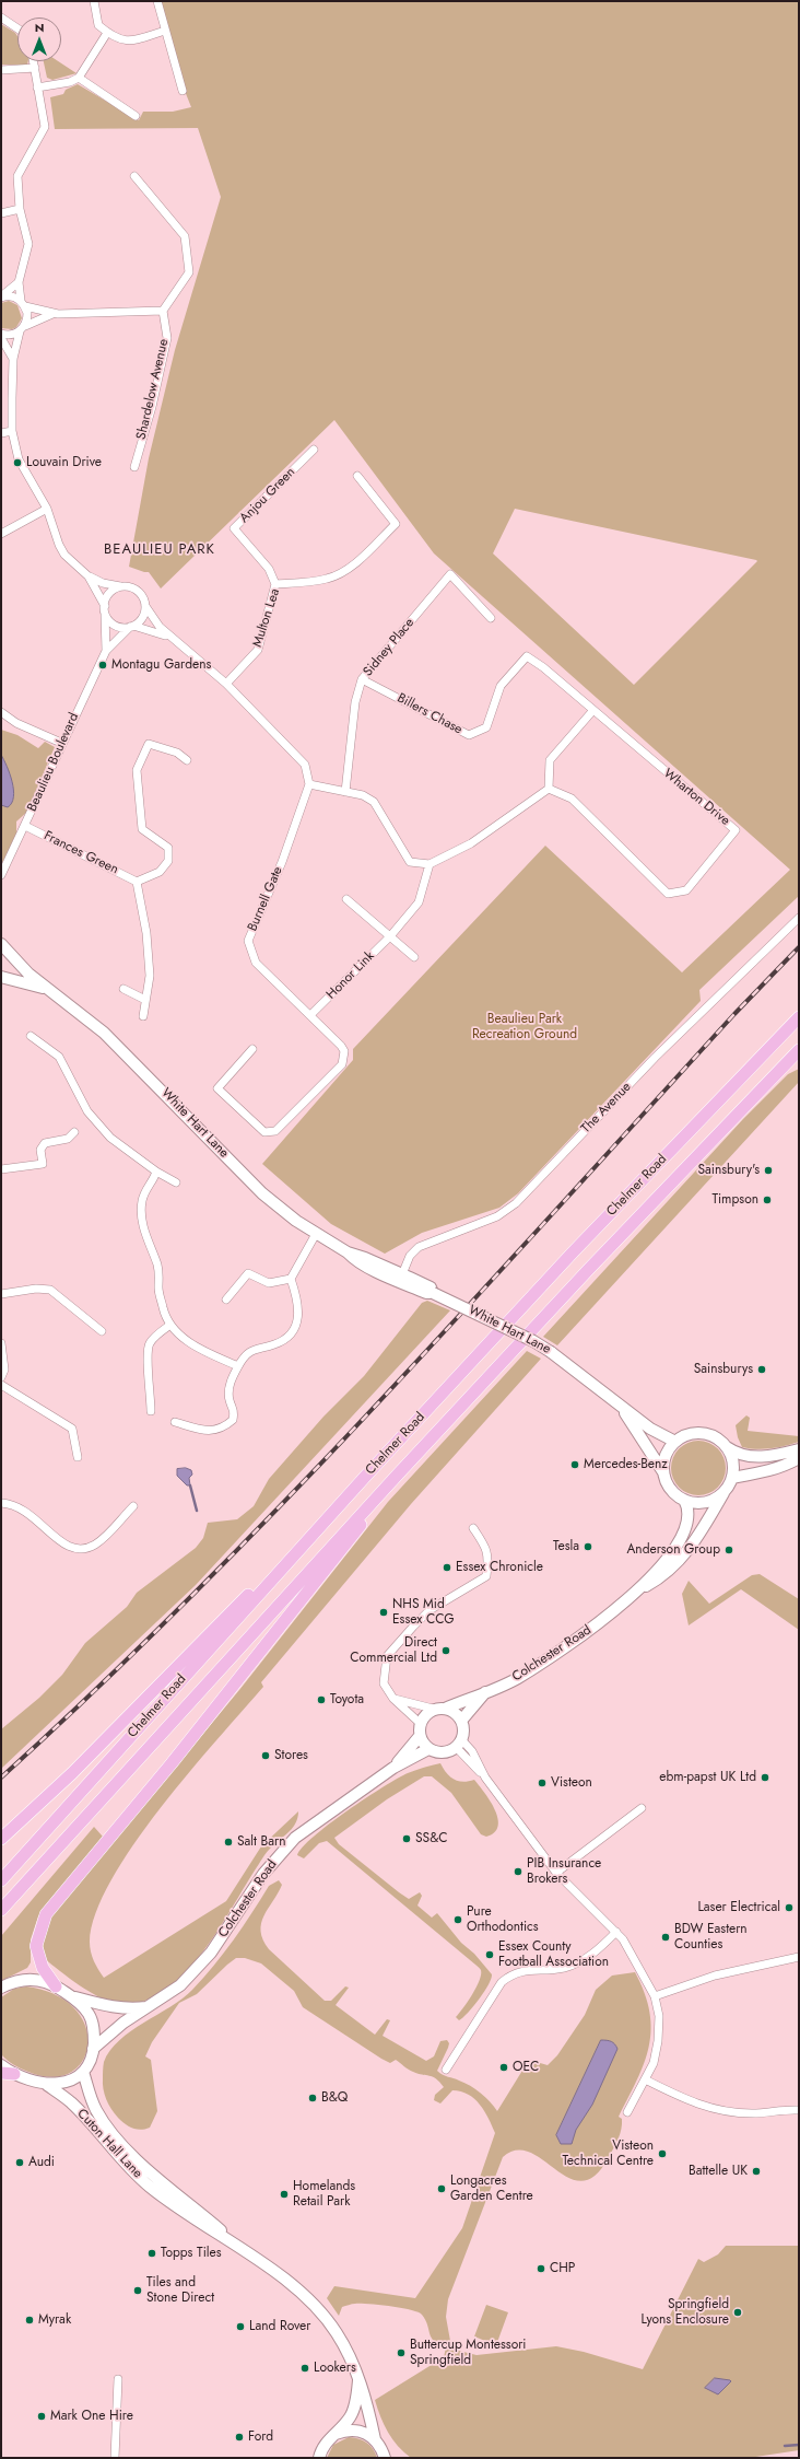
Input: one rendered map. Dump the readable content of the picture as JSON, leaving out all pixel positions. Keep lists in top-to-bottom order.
{
  "streets": {
    "main road": ["Chelmer Road"],
    "street": [
      "Shardelow Avenue",
      "Anjou Green",
      "Multon Lea",
      "Sidney Place",
      "Billers Chase",
      "Beaulieu Boulevard",
      "Wharton Drive",
      "Frances Green",
      "Burnell Gate",
      "Honor Link",
      "The Avenue",
      "White Hart Lane",
      "Colchester Road",
      "Cuton Hall Lane"
    ]
  },
  "crossings": [
    ["Anjou Green", "Multon Lea"],
    ["Sidney Place", "Billers Chase"],
    ["Billers Chase", "Wharton Drive"],
    ["Beaulieu Boulevard", "Frances Green"],
    ["Burnell Gate", "Honor Link"],
    ["The Avenue", "White Hart Lane"],
    ["White Hart Lane", "Colchester Road"]
  ],
  "districts": ["BEAULIEU PARK"],
  "parks": ["Beaulieu Park Recreation Ground"],
  "places": [
    "Louvain Drive",
    "Montagu Gardens",
    "Sainsbury's",
    "Timpson",
    "Sainsburys",
    "Mercedes-Benz",
    "Tesla",
    "Anderson Group",
    "Essex Chronicle",
    "NHS Mid Essex CCG",
    "Direct Commercial Ltd",
    "Toyota",
    "Stores",
    "ebm-papst UK Ltd",
    "Visteon",
    "SS&C",
    "Salt Barn",
    "PIB Insurance Brokers",
    "Laser Electrical",
    "Pure Orthodontics",
    "BDW Eastern Counties",
    "Essex County Football Association",
    "OEC",
    "B&Q",
    "Visteon Technical Centre",
    "Audi",
    "Battelle UK",
    "Longacres Garden Centre",
    "Homelands Retail Park",
    "Topps Tiles",
    "CHP",
    "Tiles and Stone Direct",
    "Springfield Lyons Enclosure",
    "Myrak",
    "Land Rover",
    "Buttercup Montessori Springfield",
    "Lookers",
    "Mark One Hire",
    "Ford"
  ],
  "north": "top"
}
